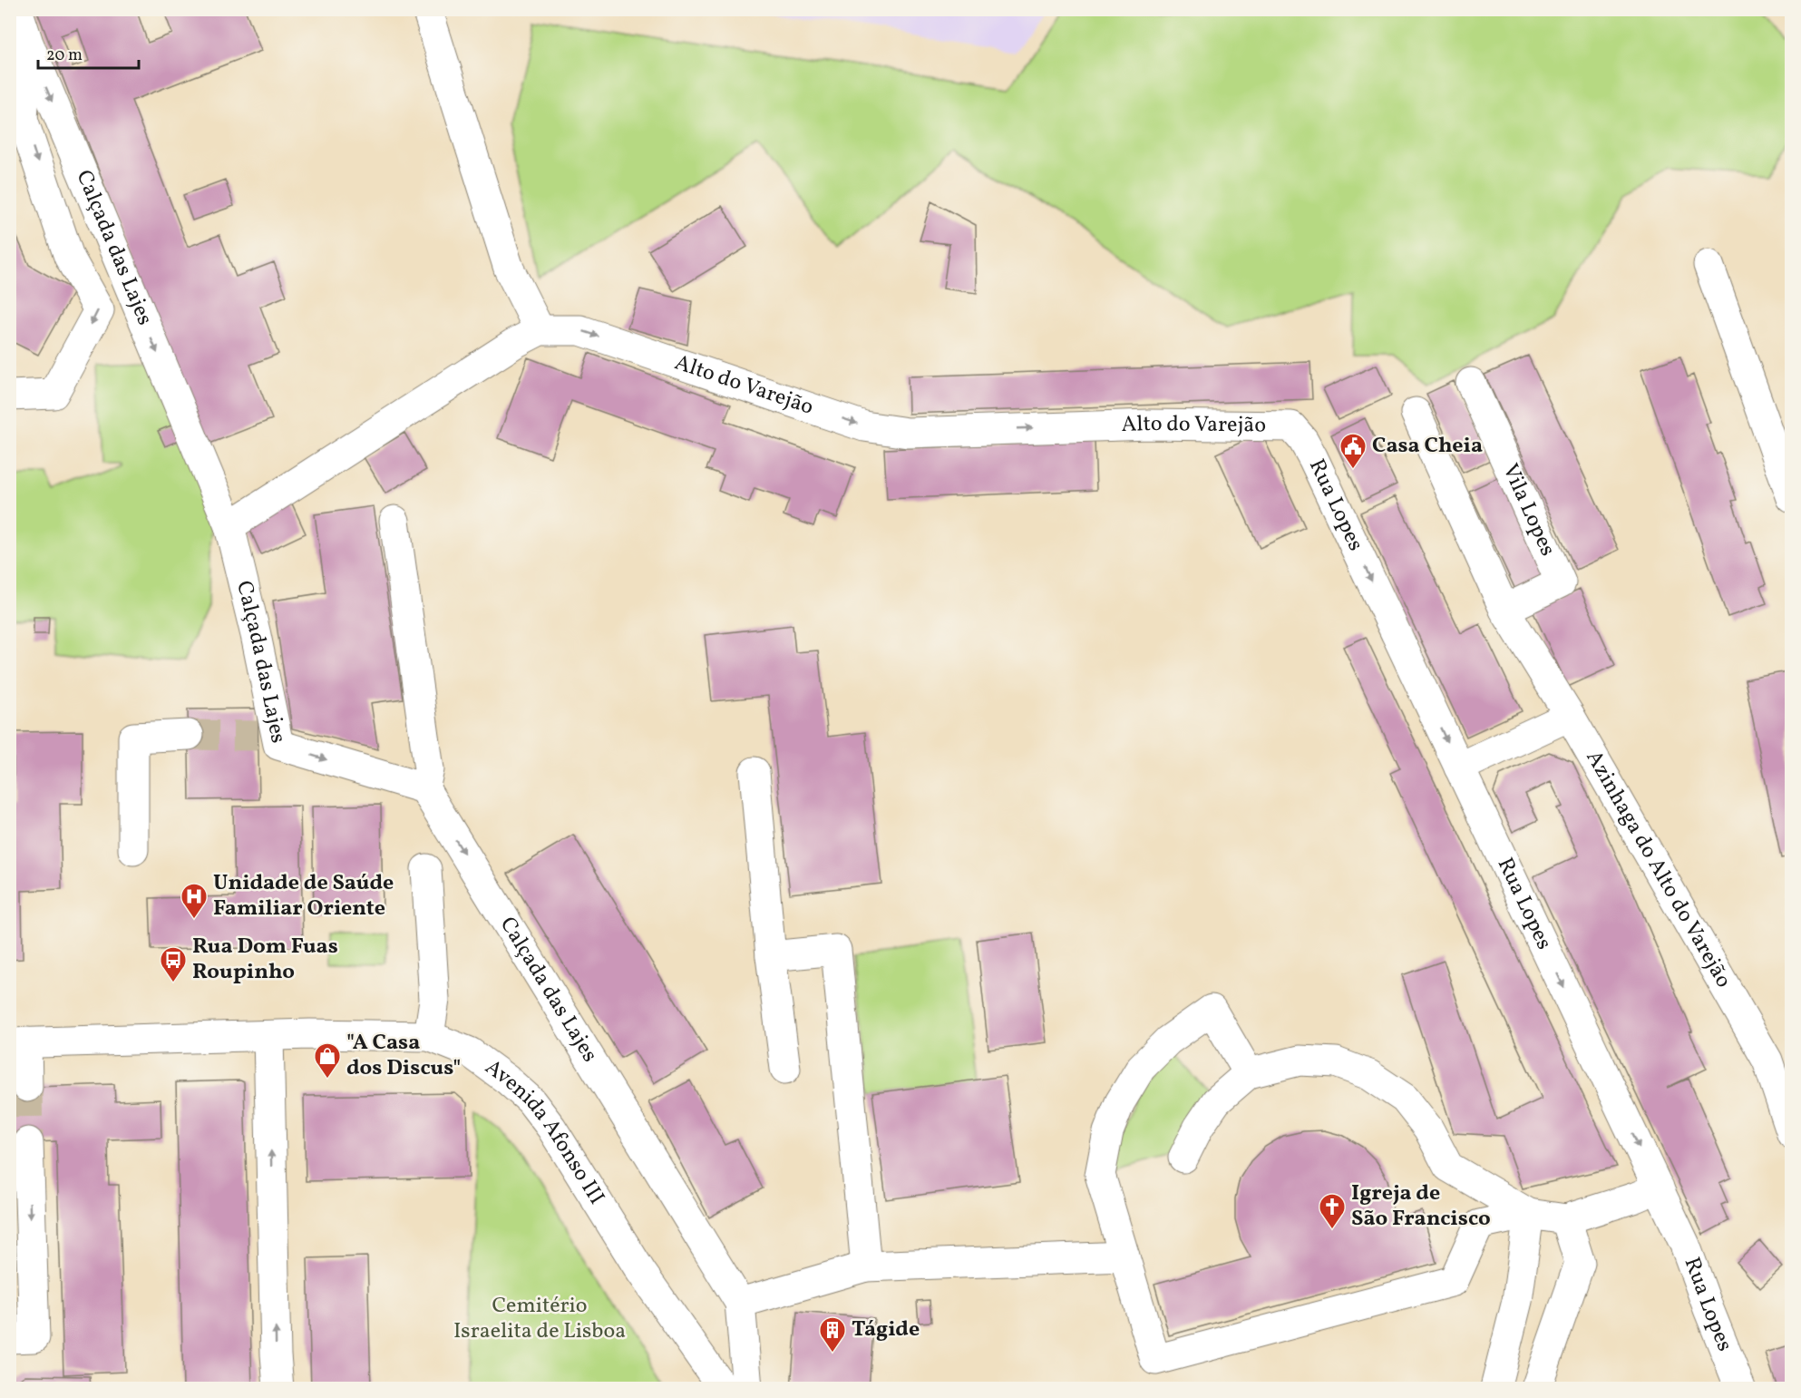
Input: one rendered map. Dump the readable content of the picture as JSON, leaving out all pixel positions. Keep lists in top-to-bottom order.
{
  "streets": {
    "street": [
      "Calçada das Lajes",
      "Alto do Varejão",
      "Rua Lopes",
      "Vila Lopes",
      "Azinhaga do Alto do Varejão",
      "Avenida Afonso III"
    ]
  },
  "crossings": [
    ["Alto do Varejão", "Rua Lopes"]
  ],
  "one_way": ["Alto do Varejão"],
  "parks": ["Cemitério Israelita de Lisboa"],
  "places": {
    "public building": ["Casa Cheia"],
    "hospital": ["Unidade de Saúde Familiar Oriente"],
    "bus stop": ["Rua Dom Fuas Roupinho"],
    "shop": ["\"A Casa dos Discus\""],
    "church": ["Igreja de São Francisco"],
    "building": ["Tágide"]
  },
  "scale_bar": "20 m"
}
